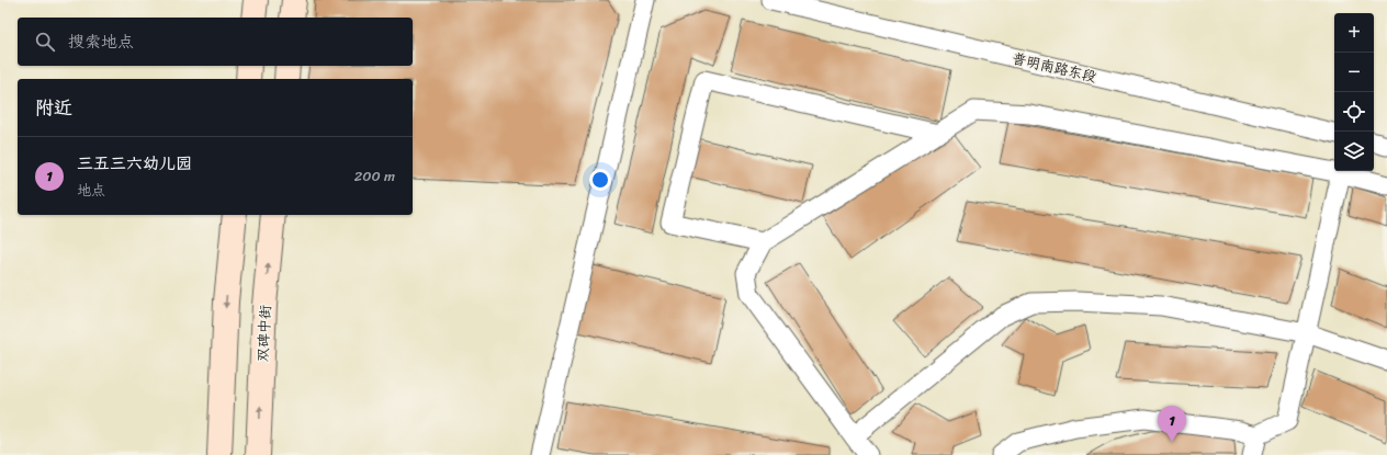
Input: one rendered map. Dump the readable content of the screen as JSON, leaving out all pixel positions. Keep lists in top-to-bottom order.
{
  "streets": {
    "main road": ["双碑中街"],
    "street": ["普明南路东段"]
  },
  "page": {
    "map_buttons": ["+", "−"],
    "search": "搜索地点",
    "heading": "附近",
    "list": [
      {
        "mark": "1",
        "name": "三五三六幼儿园",
        "note": "地点",
        "value": "200 m"
      }
    ],
    "pins": "1"
  }
}
